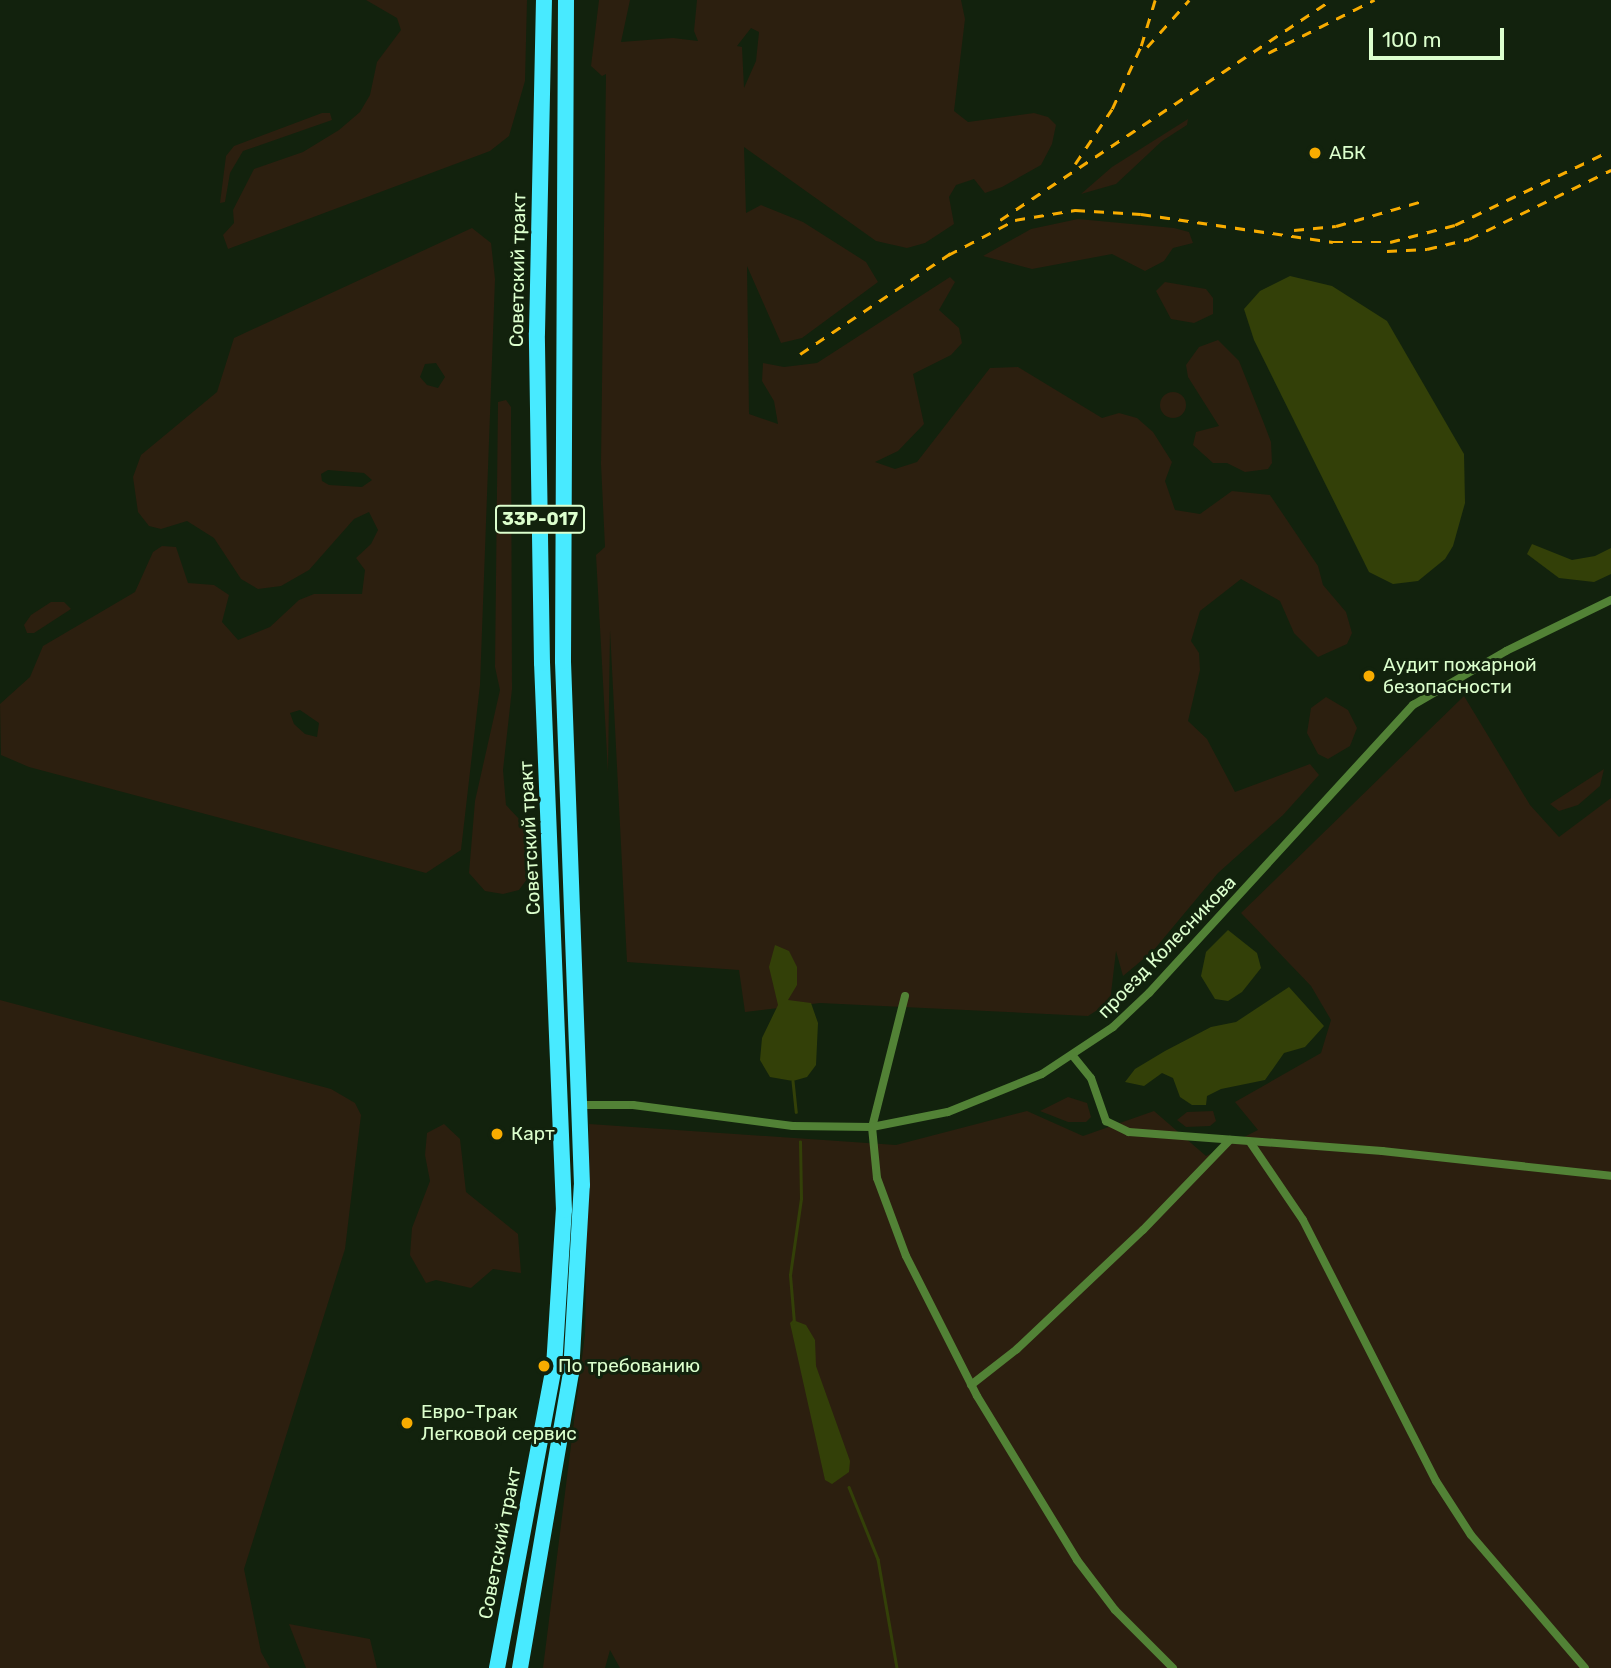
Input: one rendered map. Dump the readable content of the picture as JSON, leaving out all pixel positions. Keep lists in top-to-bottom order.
{
  "streets": {
    "highway": ["Советский тракт", "33Р-017"],
    "street": ["проезд Колесникова"]
  },
  "crossings": [
    ["Советский тракт", "проезд Колесникова"]
  ],
  "places": [
    "АБК",
    "Аудит пожарной безопасности",
    "Карт",
    "По требованию",
    "Евро-Трак Легковой сервис"
  ],
  "scale_bar": "100 m"
}
